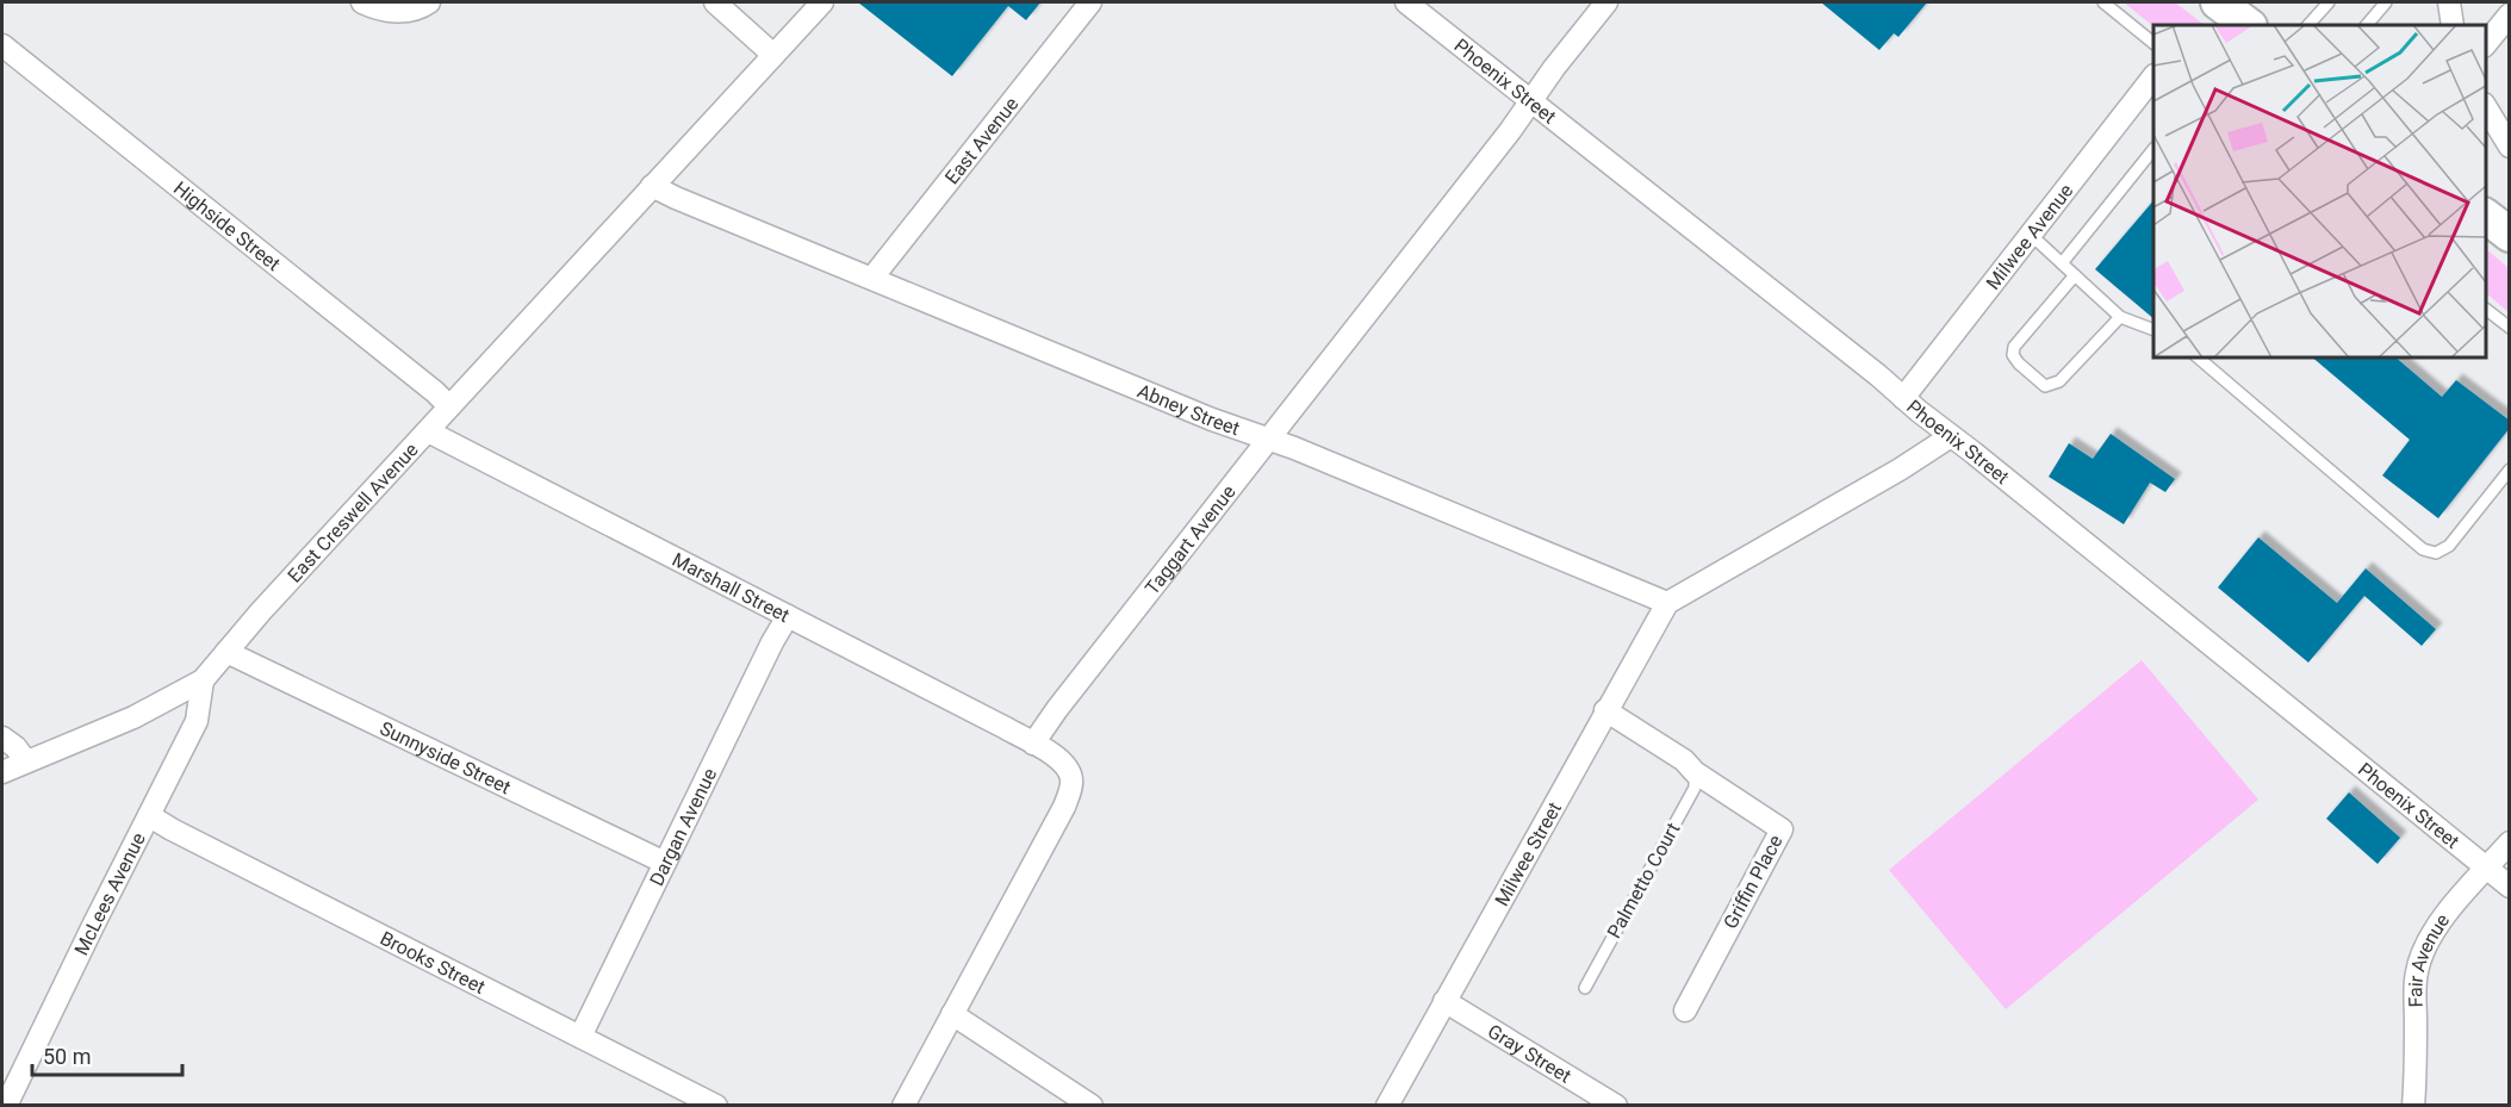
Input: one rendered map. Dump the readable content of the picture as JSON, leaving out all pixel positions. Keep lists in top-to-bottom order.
{
  "streets": {
    "street": [
      "Phoenix Street",
      "East Avenue",
      "Highside Street",
      "Milwee Avenue",
      "Abney Street",
      "East Creswell Avenue",
      "Taggart Avenue",
      "Marshall Street",
      "Sunnyside Street",
      "Dargan Avenue",
      "Milwee Street",
      "Griffin Place",
      "McLees Avenue",
      "Brooks Street",
      "Fair Avenue",
      "Gray Street"
    ],
    "lane": ["Palmetto Court"]
  },
  "crossings": [
    ["Phoenix Street", "Milwee Avenue"],
    ["Phoenix Street", "Taggart Avenue"],
    ["Phoenix Street", "Fair Avenue"],
    ["East Avenue", "Abney Street"],
    ["Highside Street", "East Creswell Avenue"],
    ["Abney Street", "East Creswell Avenue"],
    ["Abney Street", "Taggart Avenue"],
    ["Abney Street", "Milwee Street"],
    ["East Creswell Avenue", "Marshall Street"],
    ["East Creswell Avenue", "Sunnyside Street"],
    ["East Creswell Avenue", "McLees Avenue"],
    ["Taggart Avenue", "Marshall Street"],
    ["Marshall Street", "Dargan Avenue"],
    ["Sunnyside Street", "Dargan Avenue"],
    ["Dargan Avenue", "Brooks Street"],
    ["Milwee Street", "Griffin Place"],
    ["Milwee Street", "Gray Street"],
    ["Palmetto Court", "Griffin Place"],
    ["McLees Avenue", "Brooks Street"]
  ],
  "scale_bar": "50 m"
}
